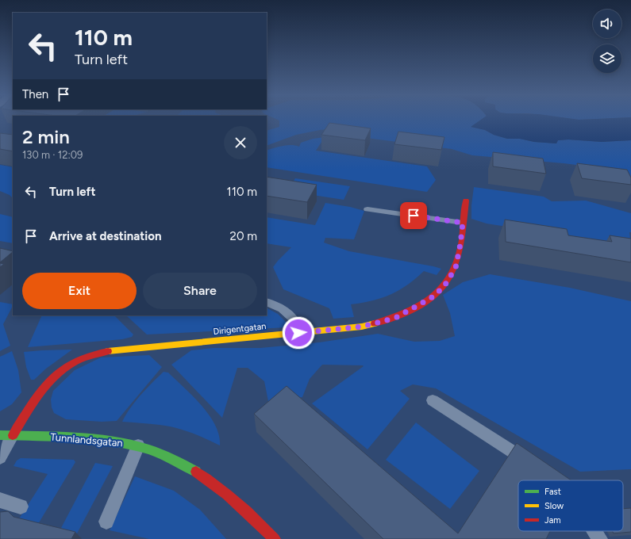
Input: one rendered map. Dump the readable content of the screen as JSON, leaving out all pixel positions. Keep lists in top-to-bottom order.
{
  "streets": {
    "street": ["Dirigentgatan", "Tunnlandsgatan"]
  },
  "crossings": [
    ["Dirigentgatan", "Tunnlandsgatan"]
  ],
  "legend": ["Fast", "Slow", "Jam"],
  "page": {
    "turn": ["110 m", "Turn left"],
    "then": "Then",
    "heading": ["2 min", "130 m · 12:09"],
    "list": [
      {
        "name": "Turn left",
        "value": "110 m"
      },
      {
        "name": "Arrive at destination",
        "value": "20 m"
      }
    ],
    "buttons": ["Exit", "Share"]
  }
}
